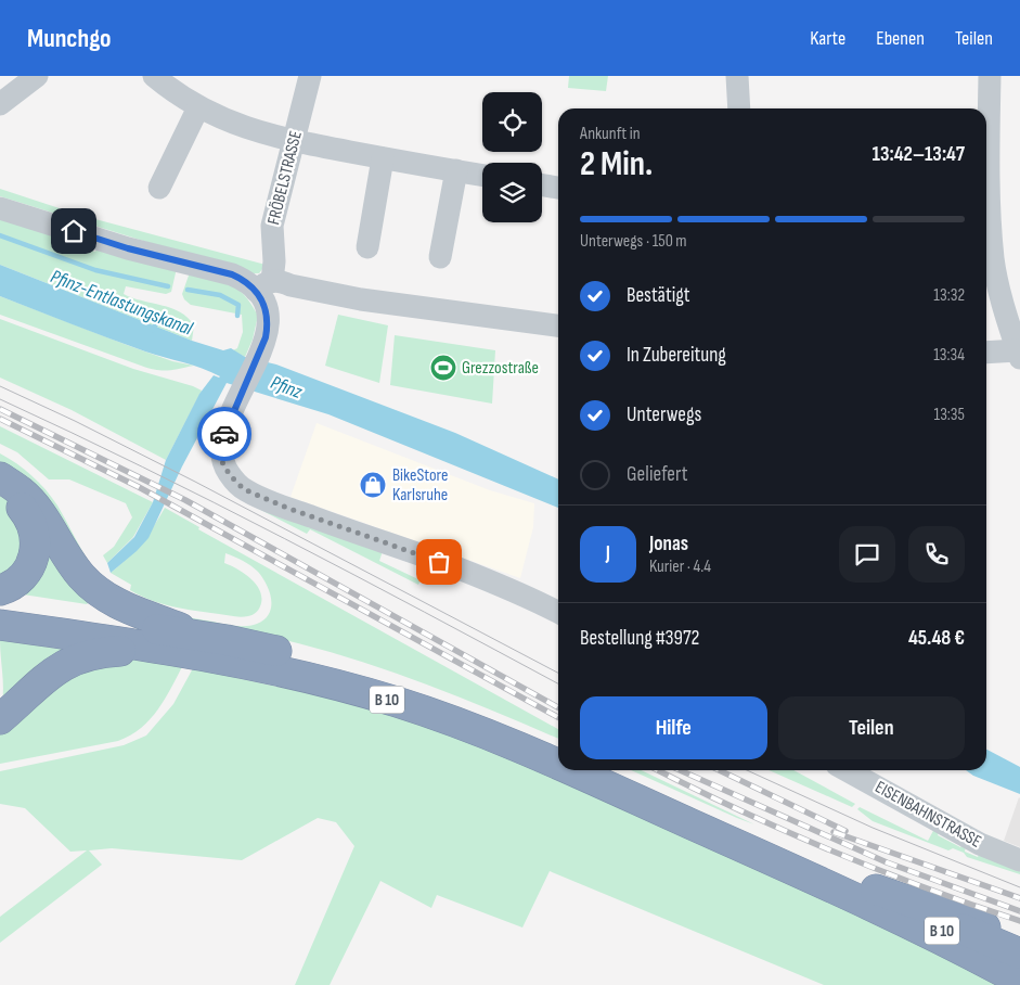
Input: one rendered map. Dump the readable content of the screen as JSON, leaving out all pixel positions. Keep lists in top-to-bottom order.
{
  "streets": {
    "highway": ["B 10"],
    "street": ["FRÖBELSTRASSE", "EISENBAHNSTRASSE"]
  },
  "water": ["Pfinz-Entlastungskanal", "Pfinz"],
  "places": {
    "sports": ["Grezzostraße"],
    "shop": ["BikeStore Karlsruhe"]
  },
  "page": {
    "header": "Munchgo",
    "nav": ["Karte", "Ebenen", "Teilen"],
    "heading": ["2 Min.", "Ankunft in", "13:42–13:47"],
    "panel": [
      "Jonas",
      "Kurier · 4.4",
      "Bestellung #3972",
      "45.48 €"
    ],
    "bar": "Unterwegs · 150 m",
    "list": [
      ["Bestätigt", "13:32"],
      ["In Zubereitung", "13:34"],
      ["Unterwegs", "13:35"],
      "Geliefert"
    ],
    "round": "J",
    "buttons": ["Hilfe", "Teilen"]
  }
}
